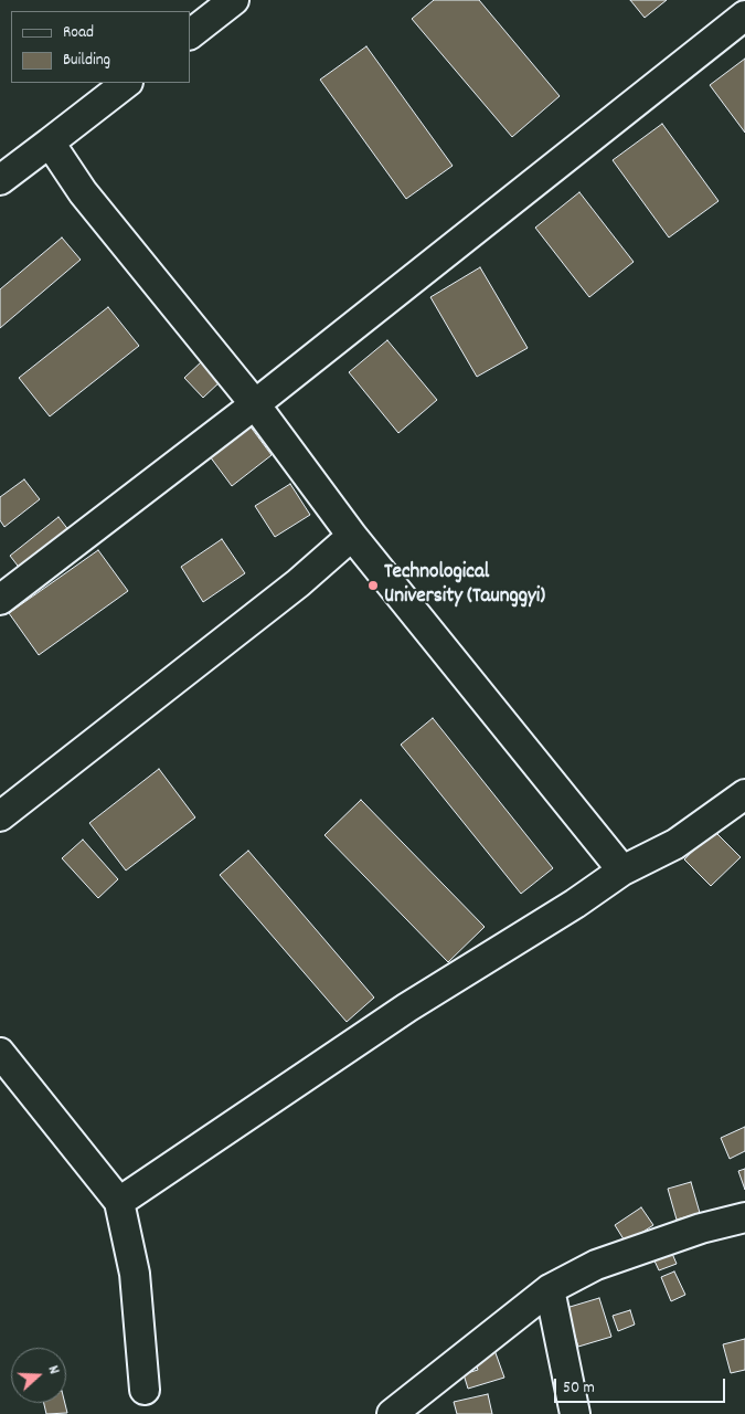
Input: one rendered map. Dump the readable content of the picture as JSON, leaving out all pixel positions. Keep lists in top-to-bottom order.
{
  "places": ["Technological University (Taunggyi)"],
  "legend": ["Road", "Building"],
  "scale_bar": "50 m",
  "north": "right"
}
